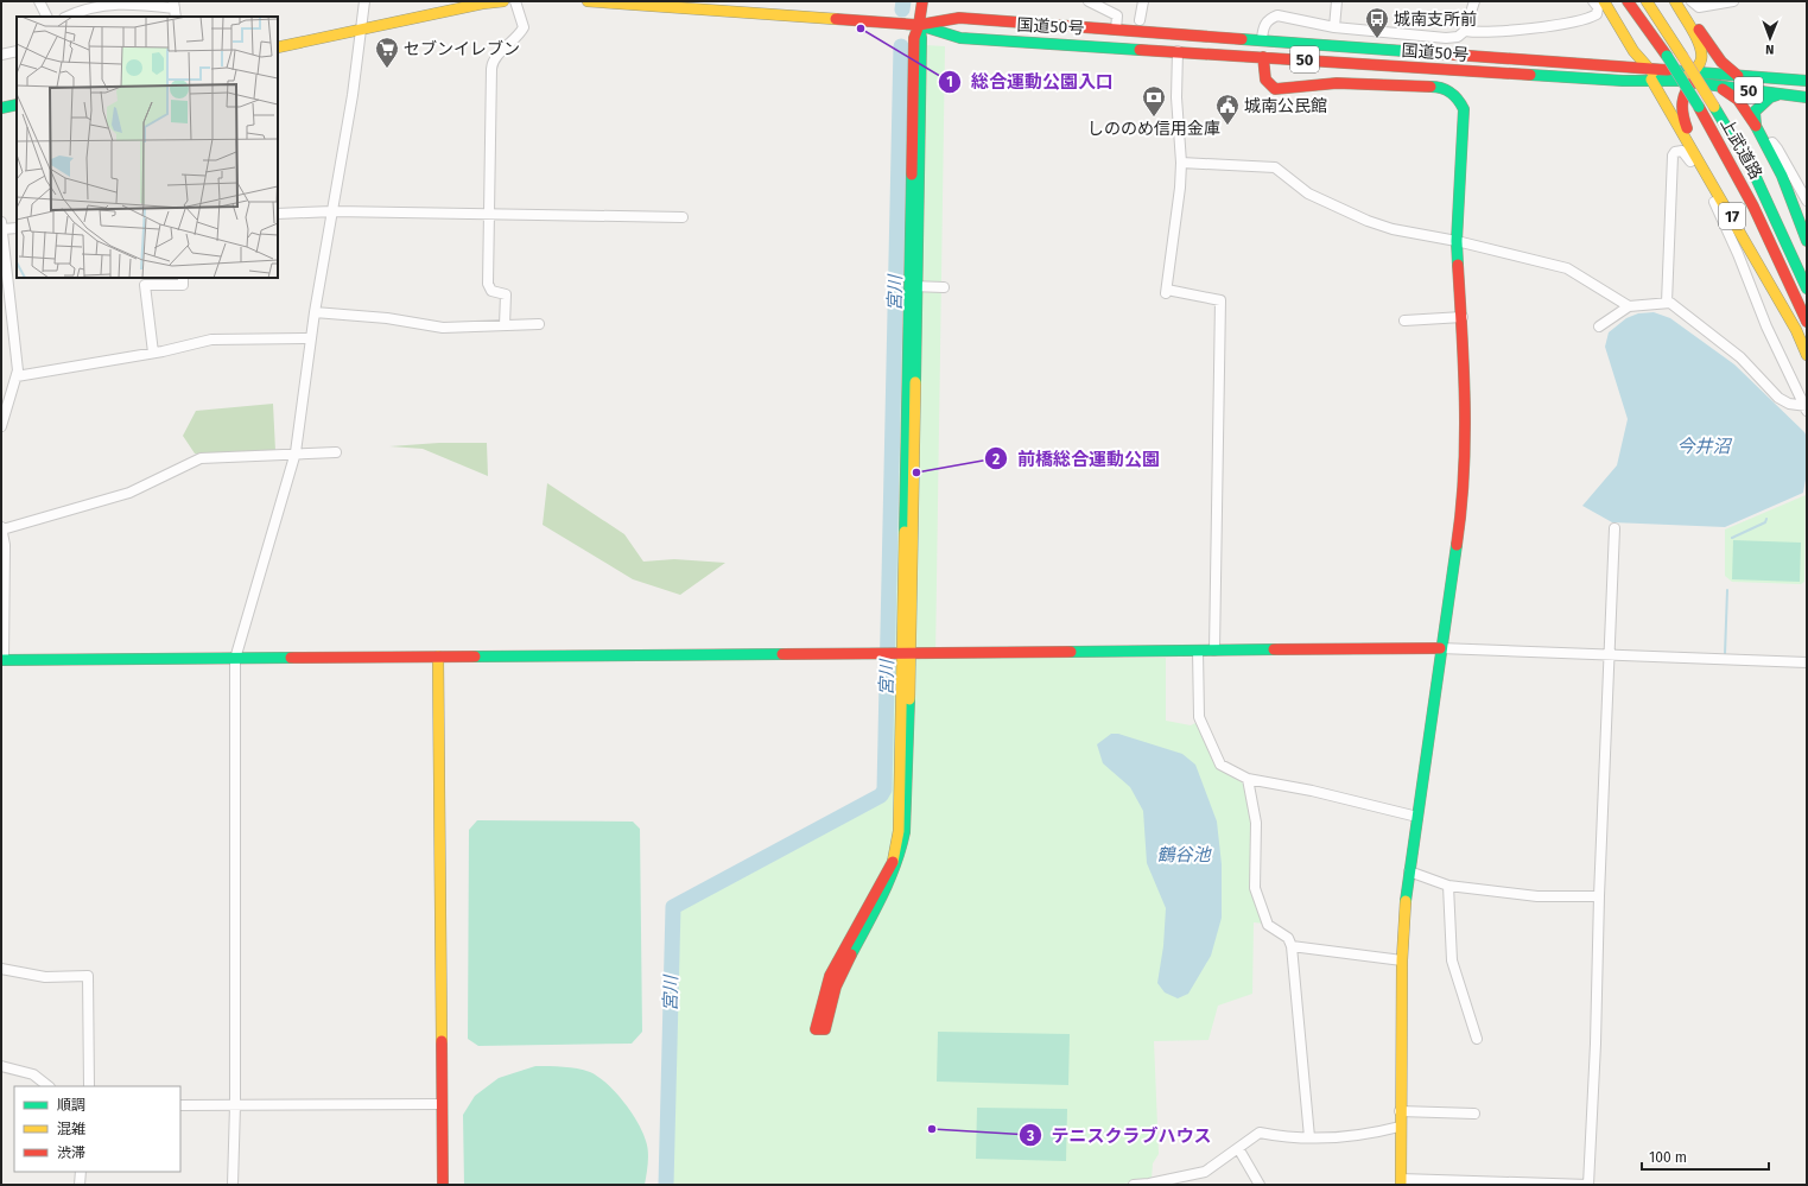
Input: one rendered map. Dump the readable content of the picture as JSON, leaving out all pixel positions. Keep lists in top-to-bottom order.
{
  "streets": {
    "main road": [
      "国道50号",
      "50",
      "上武道路",
      "17"
    ]
  },
  "crossings": [
    ["国道50号", "17"]
  ],
  "water": ["宮川", "今井沼", "鶴谷池"],
  "places": {
    "other": ["総合運動公園入口", "前橋総合運動公園", "テニスクラブハウス"],
    "bus stop": ["城南支所前"],
    "supermarket": ["セブンイレブン"],
    "bank": ["しののめ信用金庫"],
    "public building": ["城南公民館"]
  },
  "legend": ["順調", "混雑", "渋滞"],
  "scale_bar": "100 m",
  "north": "bottom"
}
